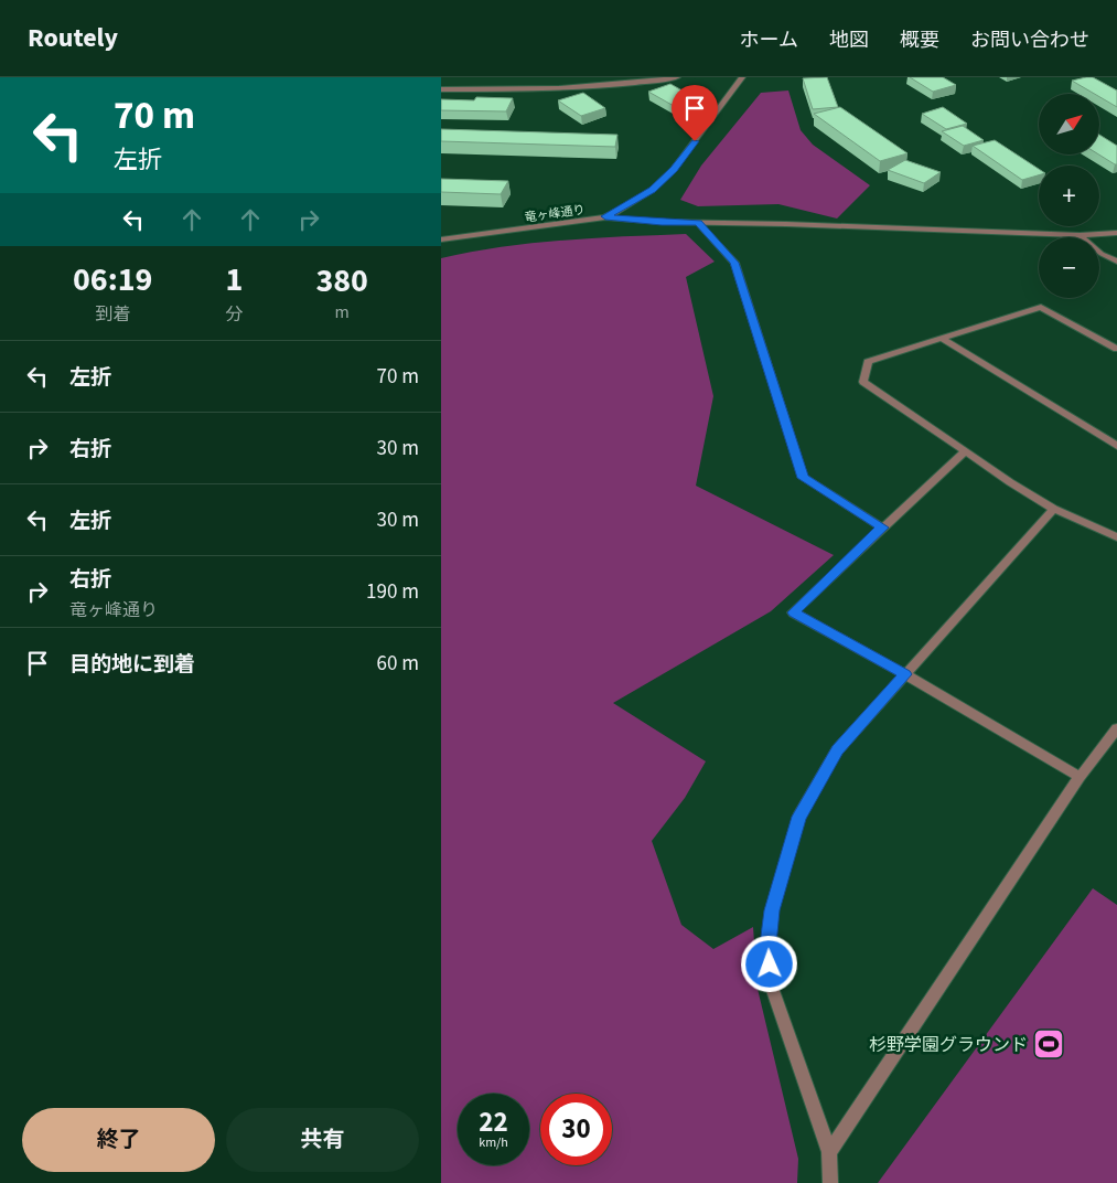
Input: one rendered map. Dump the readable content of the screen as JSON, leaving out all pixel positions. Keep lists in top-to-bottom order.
{
  "streets": {
    "street": ["竜ヶ峰通り"]
  },
  "places": {
    "sports": ["杉野学園グラウンド"]
  },
  "north": "top right",
  "page": {
    "header": "Routely",
    "nav": [
      "ホーム",
      "地図",
      "概要",
      "お問い合わせ"
    ],
    "turn": ["70 m", "左折"],
    "map_buttons": ["+", "−"],
    "eta": [
      "06:19",
      "到着",
      "1",
      "分",
      "380",
      "m"
    ],
    "list": [
      {
        "name": "左折",
        "value": "70 m"
      },
      {
        "name": "右折",
        "value": "30 m"
      },
      {
        "name": "左折",
        "value": "30 m"
      },
      {
        "name": "右折",
        "note": "竜ヶ峰通り",
        "value": "190 m"
      },
      {
        "name": "目的地に到着",
        "value": "60 m"
      }
    ],
    "speed": "22 km/h",
    "limit": "30",
    "buttons": ["終了", "共有"]
  }
}
